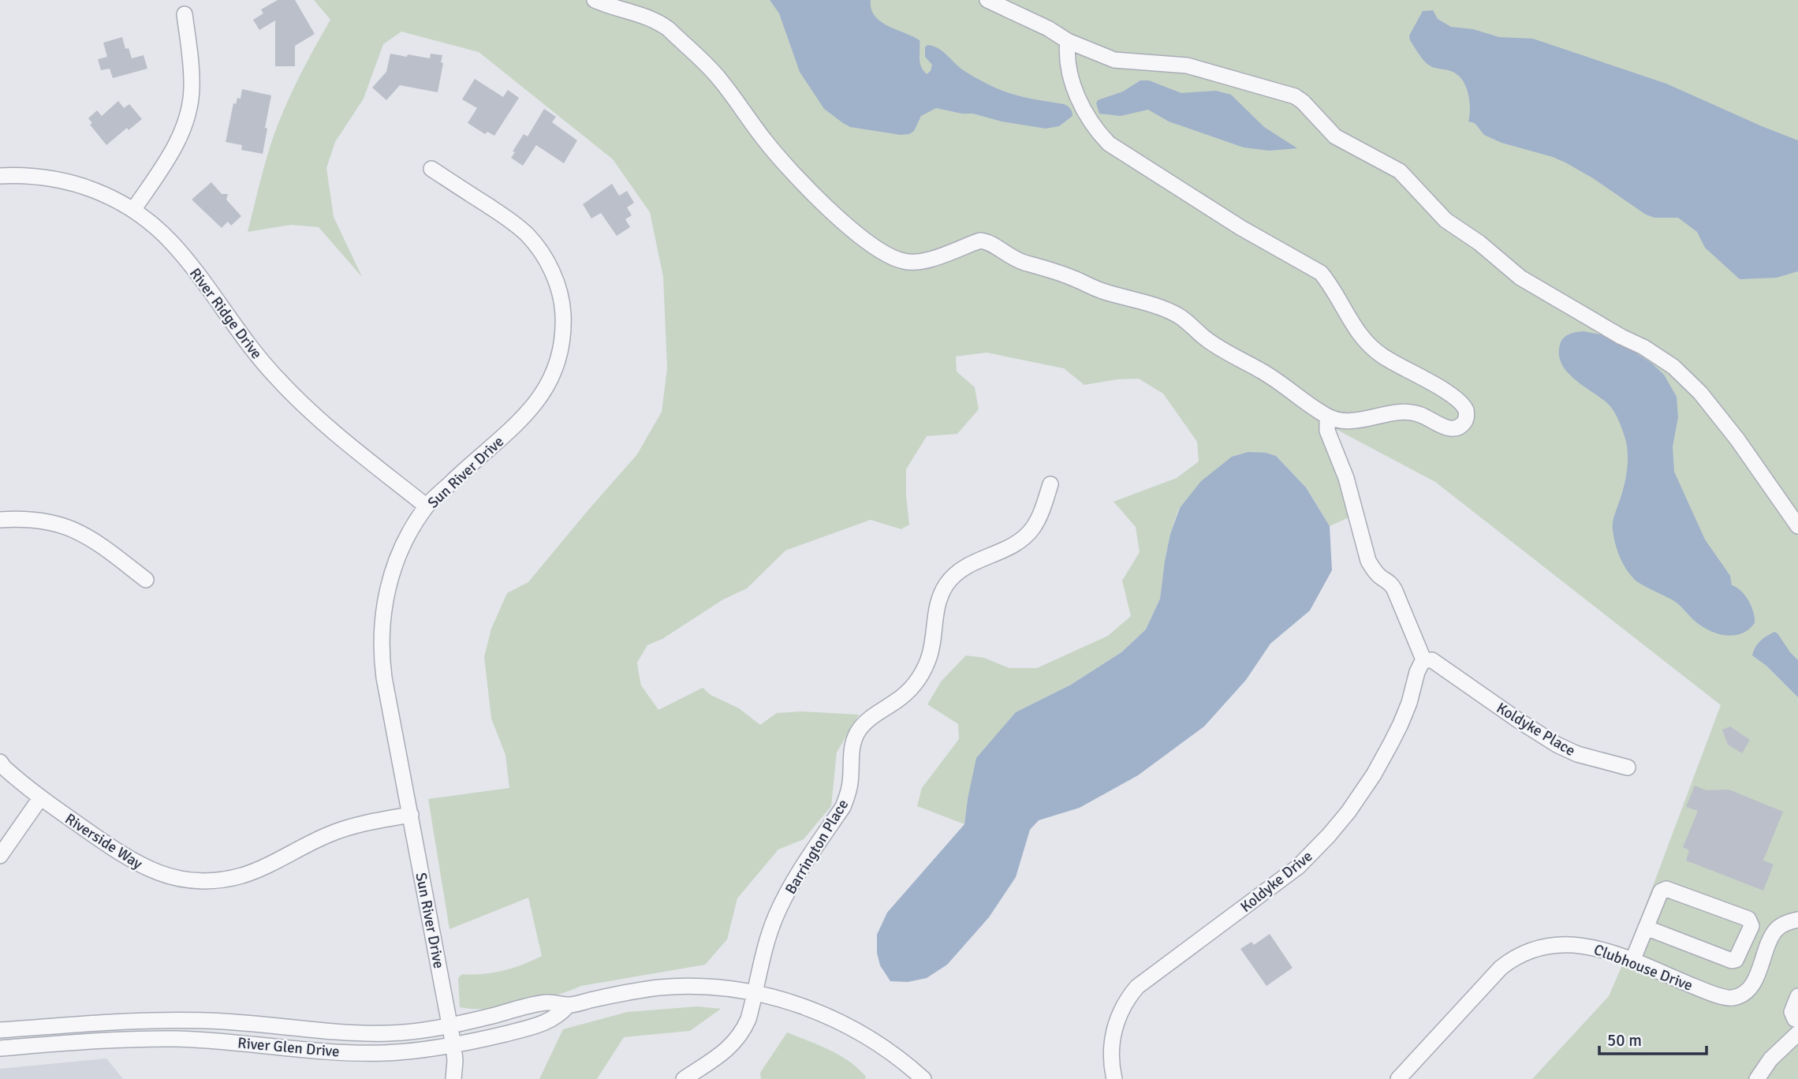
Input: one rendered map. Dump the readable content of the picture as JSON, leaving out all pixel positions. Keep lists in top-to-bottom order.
{
  "streets": {
    "street": [
      "River Ridge Drive",
      "Sun River Drive",
      "Koldyke Place",
      "Riverside Way",
      "Barrington Place",
      "Koldyke Drive",
      "Clubhouse Drive",
      "River Glen Drive"
    ]
  },
  "crossings": [
    ["River Ridge Drive", "Sun River Drive"],
    ["Sun River Drive", "Riverside Way"],
    ["Sun River Drive", "River Glen Drive"],
    ["Koldyke Place", "Koldyke Drive"],
    ["Barrington Place", "River Glen Drive"]
  ],
  "scale_bar": "50 m"
}
